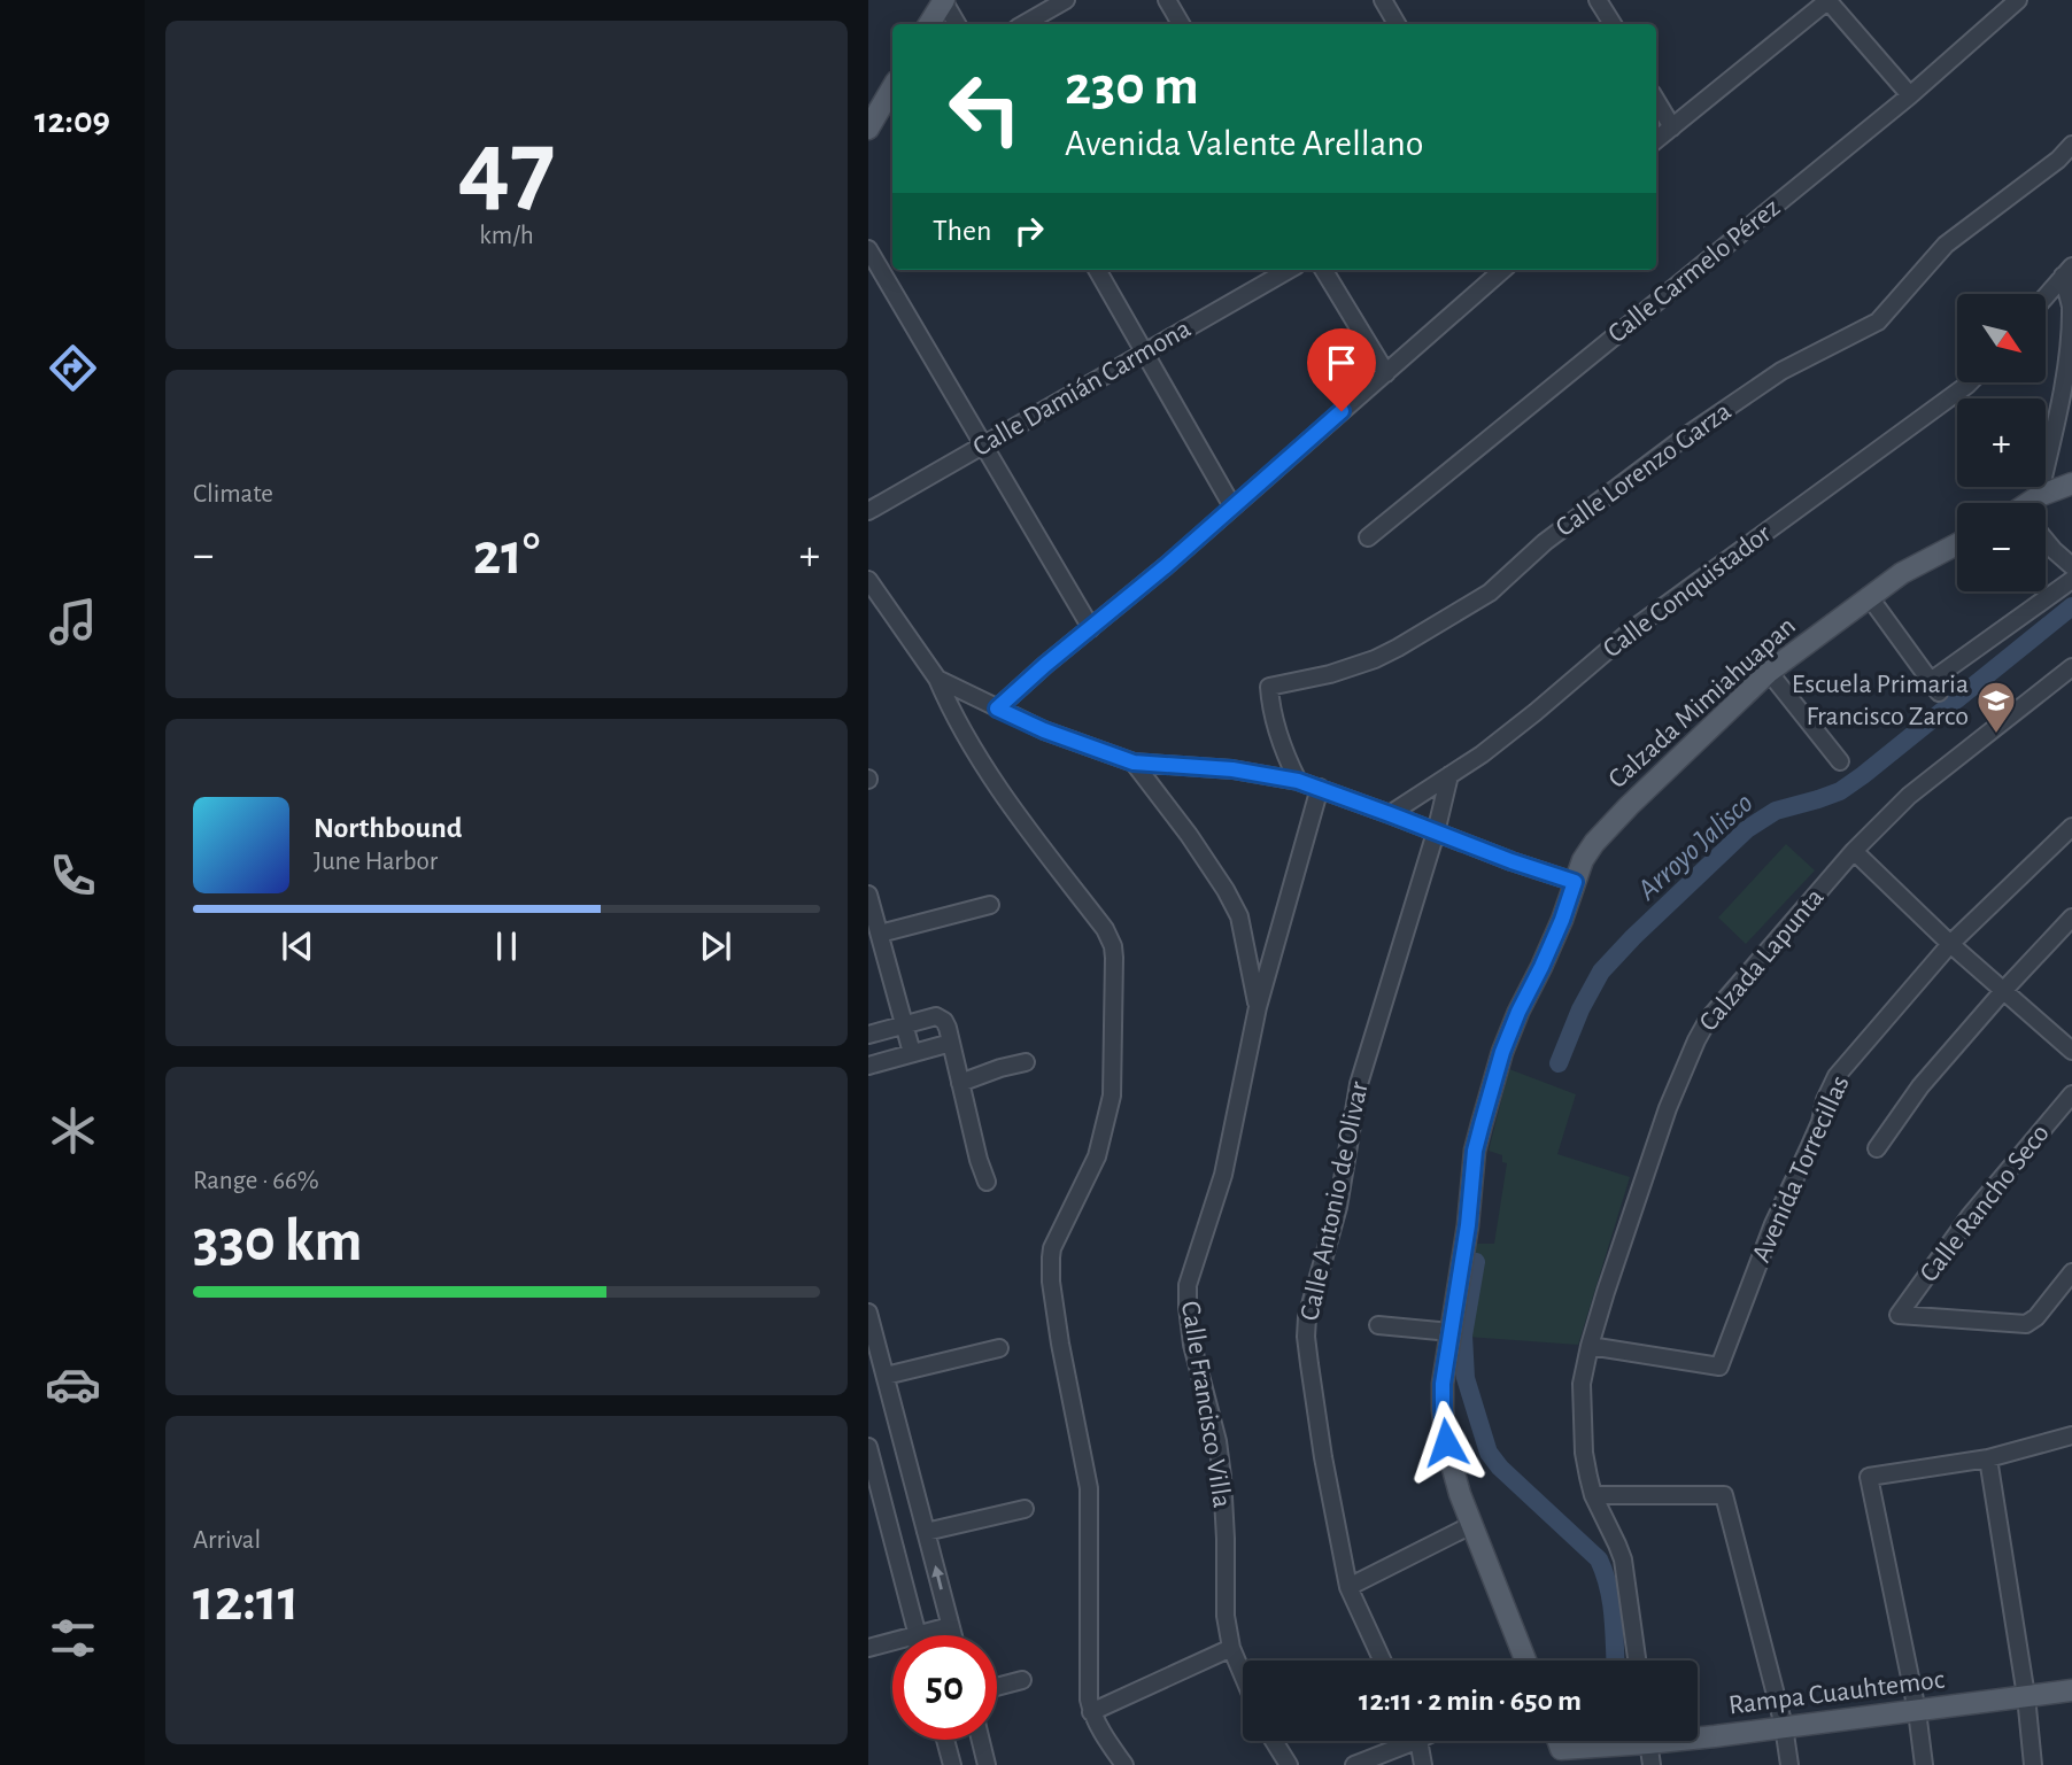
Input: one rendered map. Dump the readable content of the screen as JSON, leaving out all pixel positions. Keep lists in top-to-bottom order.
{
  "streets": {
    "main road": ["Calzada Mimiahuapan", "Rampa Cuauhtemoc"],
    "street": [
      "Calle Carmelo Pérez",
      "Calle Damián Carmona",
      "Calle Lorenzo Garza",
      "Calle Conquistador",
      "Calzada Lapunta",
      "Avenida Torrecillas",
      "Calle Antonio de Olivar",
      "Calle Rancho Seco",
      "Calle Francisco Villa"
    ]
  },
  "crossings": [
    ["Calle Conquistador", "Calle Antonio de Olivar"],
    ["Calzada Lapunta", "Avenida Torrecillas"]
  ],
  "water": ["Arroyo Jalisco"],
  "places": {
    "school or university": ["Escuela Primaria Francisco Zarco"]
  },
  "north": "bottom right",
  "page": {
    "tabs": "12:09",
    "tile": [
      ["47", "km/h"],
      "Climate",
      ["Range · 66%", "330 km"],
      ["Arrival", "12:11"]
    ],
    "turn": ["230 m", "Avenida Valente Arellano"],
    "then": "Then",
    "map_buttons": ["+", "−"],
    "heat": ["−", "21°", "+"],
    "song": ["Northbound", "June Harbor"],
    "limit": "50",
    "trip": "12:11 · 2 min · 650 m"
  }
}
